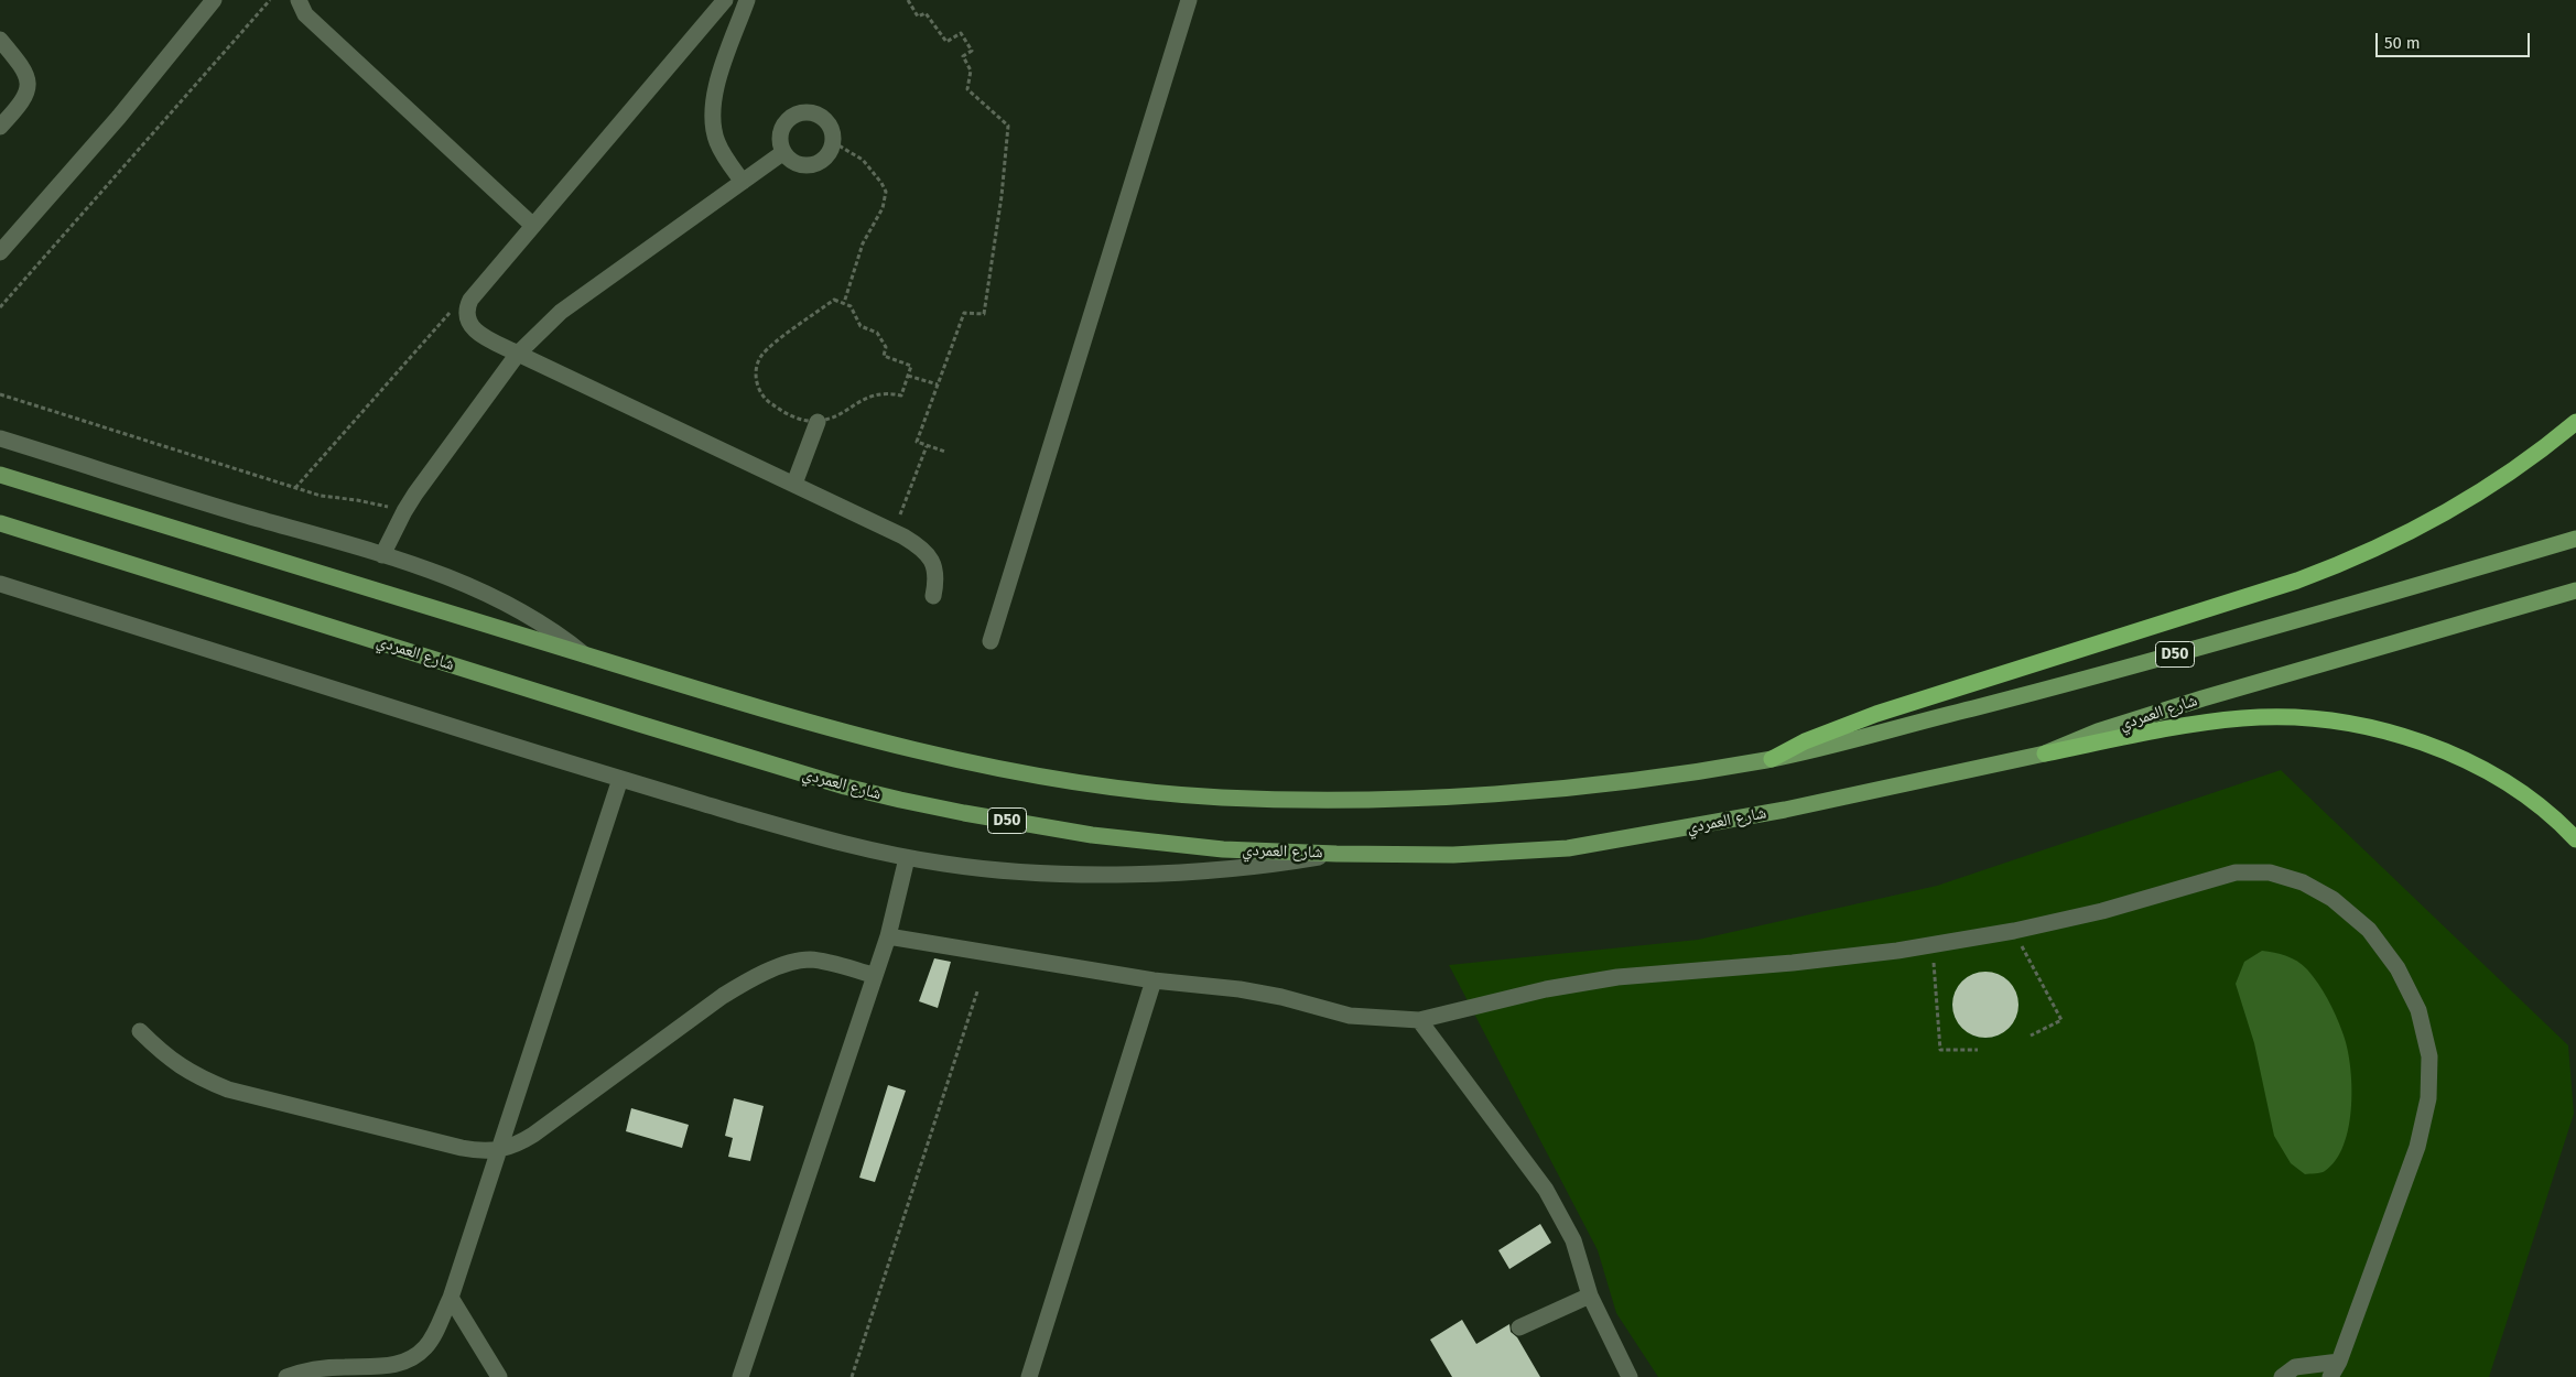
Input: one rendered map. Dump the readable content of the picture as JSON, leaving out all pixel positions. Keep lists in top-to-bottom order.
{
  "streets": {
    "main road": ["شارع العمردي", "D50"]
  },
  "scale_bar": "50 m"
}
